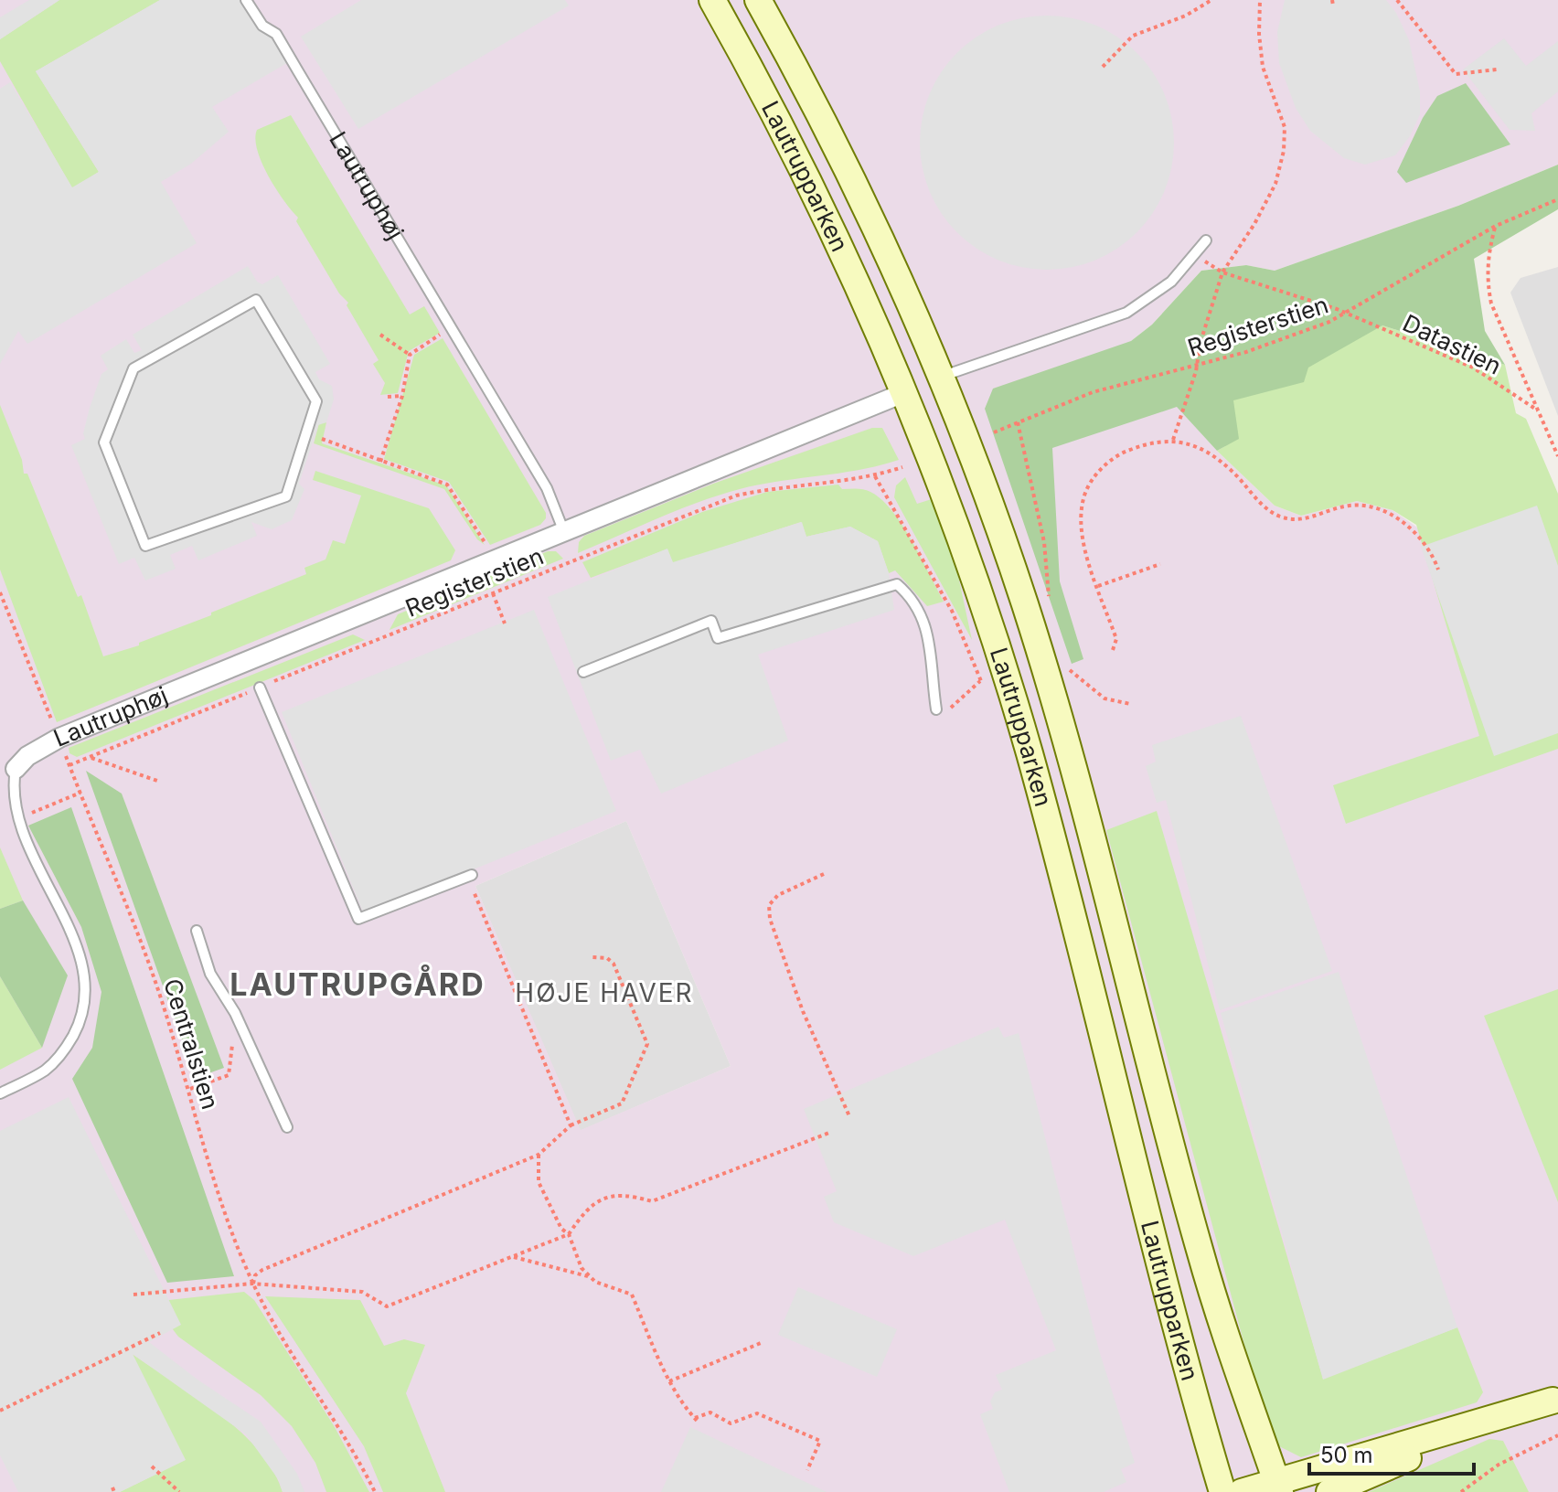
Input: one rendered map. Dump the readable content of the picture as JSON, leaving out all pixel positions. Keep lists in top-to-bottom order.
{
  "streets": {
    "street": ["Lautrupparken", "Lautruphøj"],
    "path": ["Registerstien", "Datastien", "Centralstien"]
  },
  "crossings": [
    ["Lautrupparken", "Lautruphøj"],
    ["Lautruphøj", "Centralstien"],
    ["Registerstien", "Datastien"],
    ["Registerstien", "Centralstien"]
  ],
  "districts": ["LAUTRUPGÅRD", "HØJE HAVER"],
  "scale_bar": "50 m"
}
